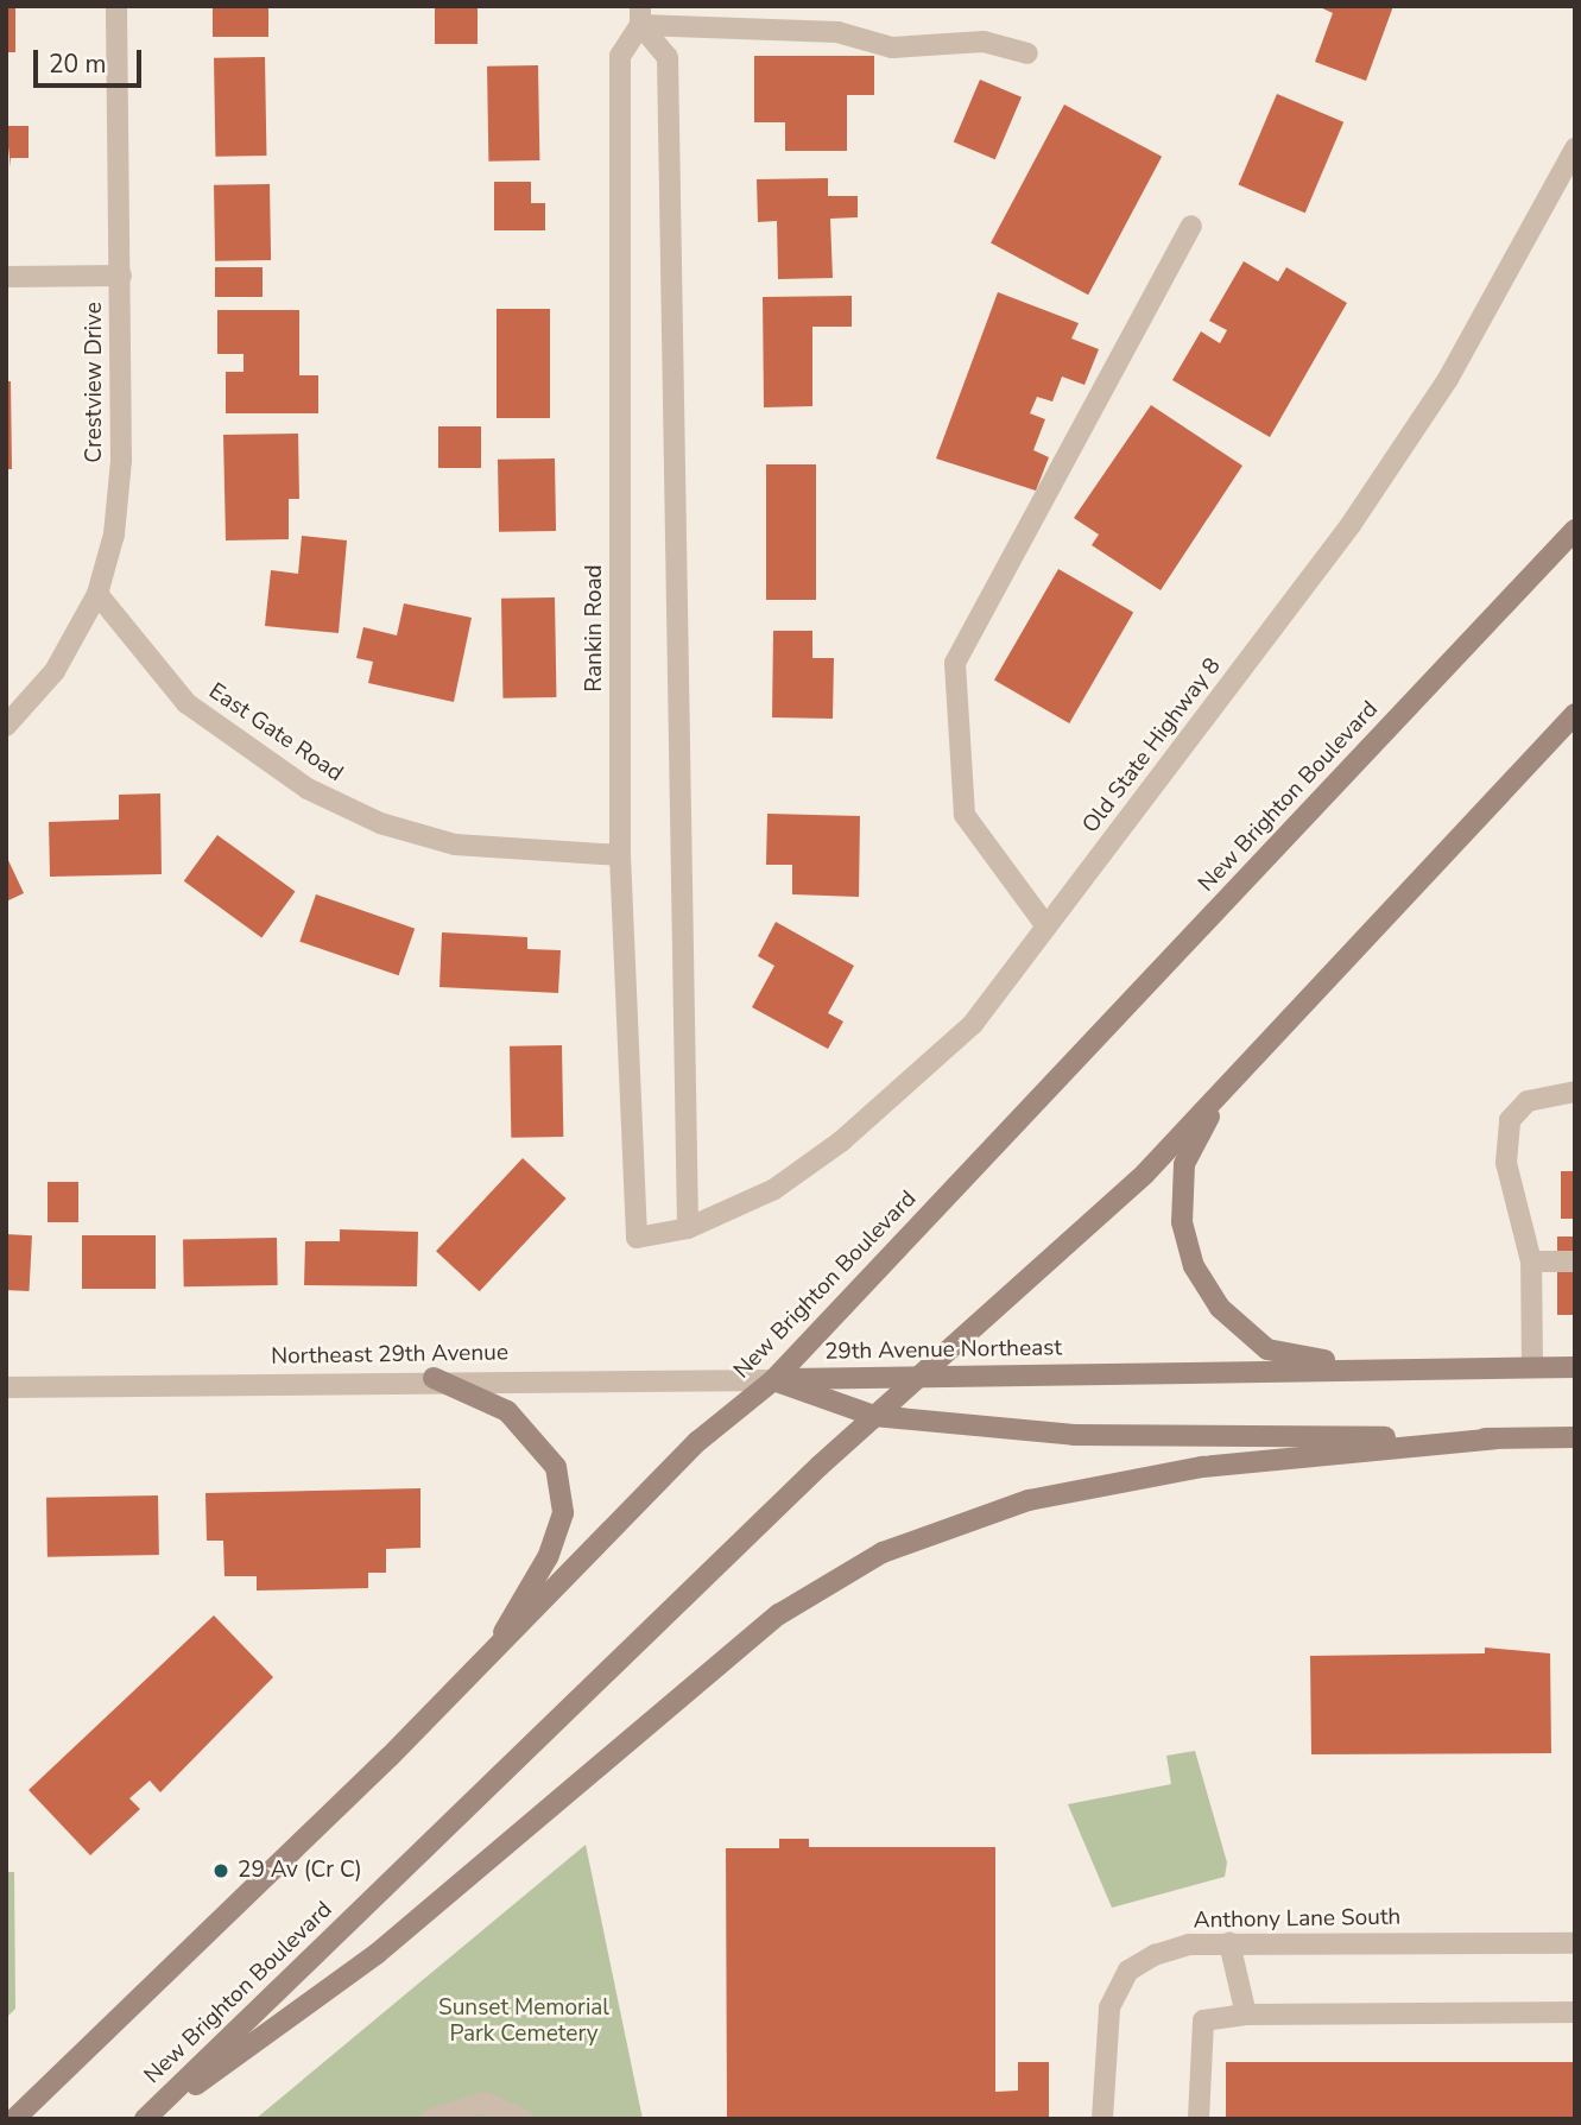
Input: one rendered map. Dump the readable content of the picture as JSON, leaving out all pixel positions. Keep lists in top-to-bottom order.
{
  "streets": {
    "main road": ["New Brighton Boulevard", "29th Avenue Northeast"],
    "street": [
      "Crestview Drive",
      "Rankin Road",
      "East Gate Road",
      "Old State Highway 8",
      "Northeast 29th Avenue",
      "Anthony Lane South"
    ]
  },
  "crossings": [
    ["Crestview Drive", "East Gate Road"],
    ["Rankin Road", "East Gate Road"],
    ["Rankin Road", "Old State Highway 8"],
    ["New Brighton Boulevard", "29th Avenue Northeast"],
    ["New Brighton Boulevard", "Northeast 29th Avenue"],
    ["29th Avenue Northeast", "Northeast 29th Avenue"]
  ],
  "parks": ["Sunset Memorial Park Cemetery"],
  "places": ["29 Av (Cr C)"],
  "scale_bar": "20 m"
}
